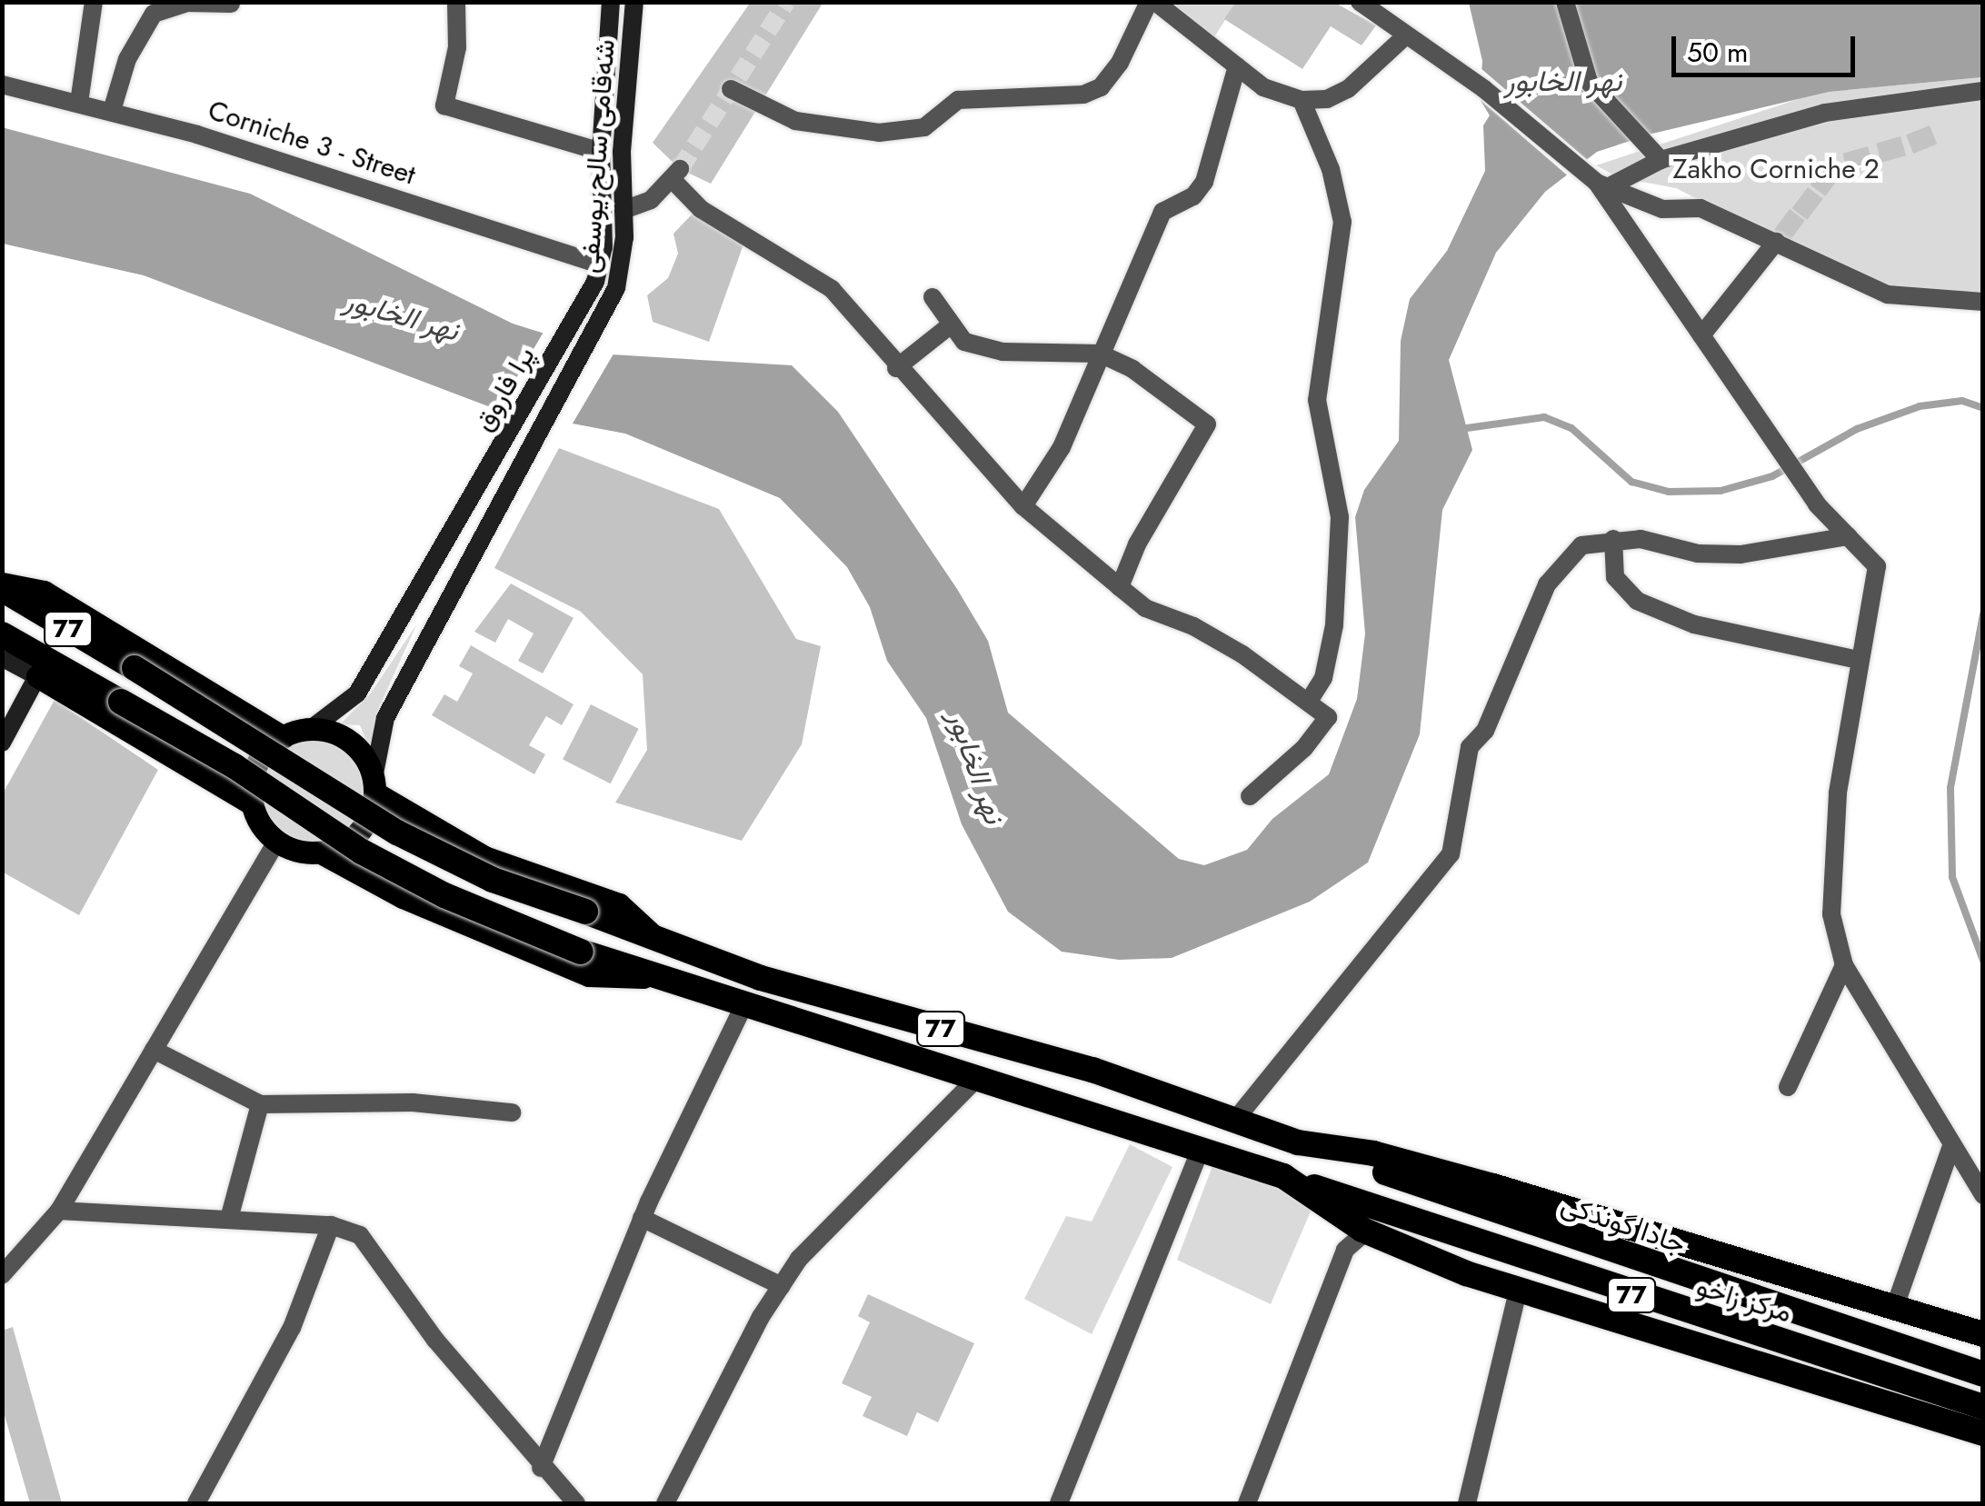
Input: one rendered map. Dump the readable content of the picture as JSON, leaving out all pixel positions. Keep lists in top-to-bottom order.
{
  "streets": {
    "highway": ["77", "جادا گوندکی", "مركز زاخو"],
    "main road": ["شەقامی سالح یوسفی", "پرا فاروق"],
    "street": ["Corniche 3 - Street"]
  },
  "crossings": [
    ["Corniche 3 - Street", "شەقامی سالح یوسفی"],
    ["شەقامی سالح یوسفی", "پرا فاروق"],
    ["77", "جادا گوندکی"],
    ["77", "مركز زاخو"]
  ],
  "water": ["نهر الخابور"],
  "parks": ["Zakho Corniche 2"],
  "scale_bar": "50 m"
}
